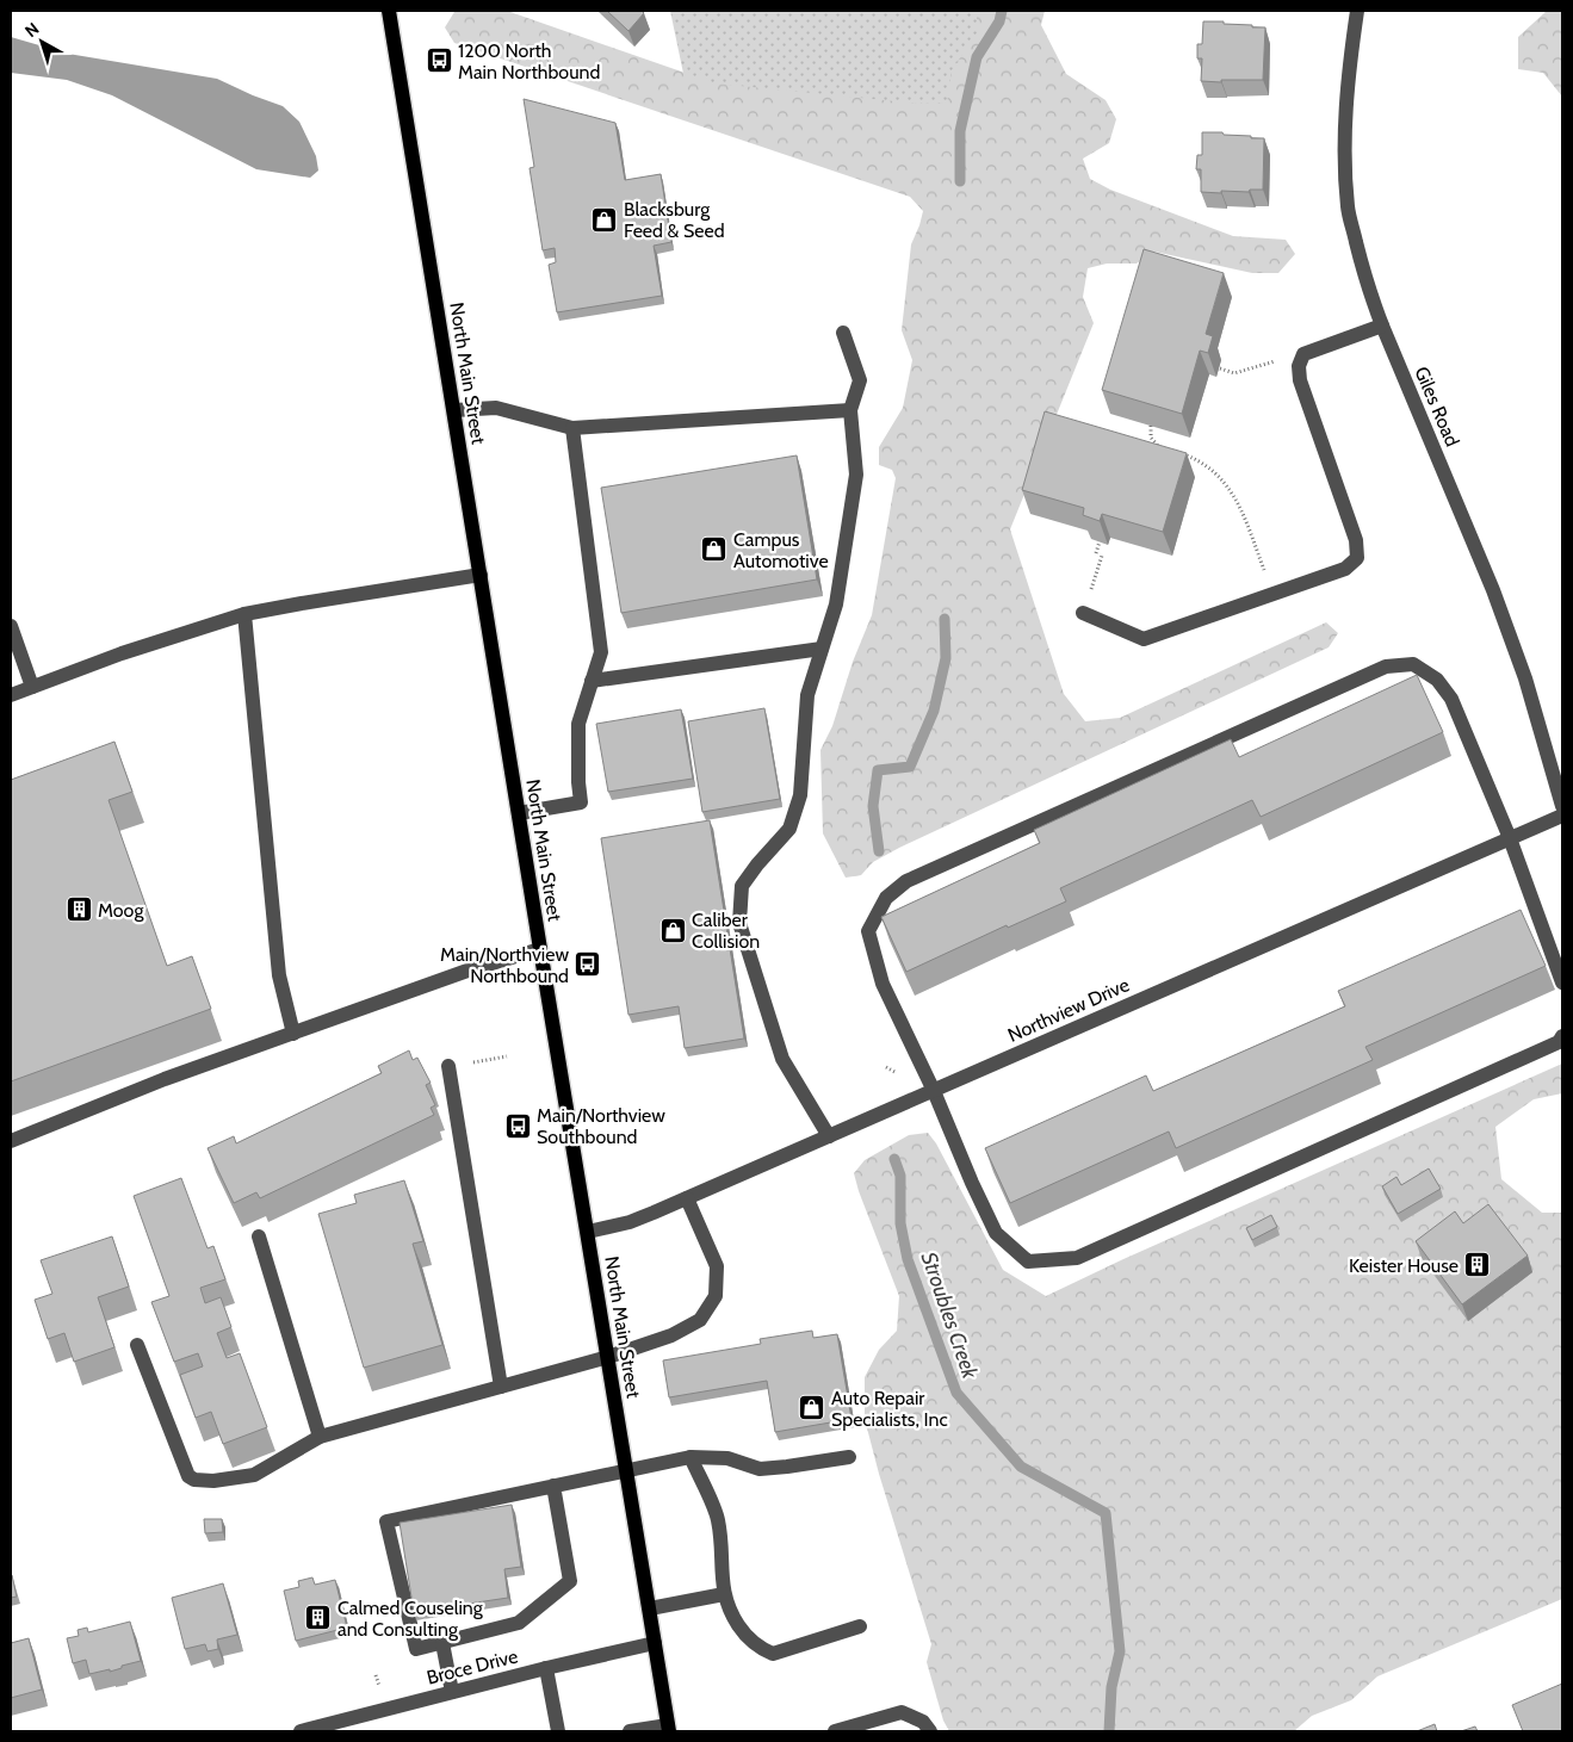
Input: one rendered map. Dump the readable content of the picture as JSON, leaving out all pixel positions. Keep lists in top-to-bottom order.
{
  "streets": {
    "main road": ["North Main Street"],
    "street": ["Giles Road", "Northview Drive", "Broce Drive"]
  },
  "crossings": [
    ["North Main Street", "Northview Drive"],
    ["North Main Street", "Broce Drive"]
  ],
  "water": ["Stroubles Creek"],
  "places": {
    "bus stop": ["1200 North Main Northbound", "Main/Northview Northbound", "Main/Northview Southbound"],
    "shop": [
      "Blacksburg Feed & Seed",
      "Campus Automotive",
      "Caliber Collision",
      "Auto Repair Specialists, Inc"
    ],
    "building": ["Moog", "Keister House", "Calmed Couseling and Consulting"]
  },
  "north": "top left"
}
